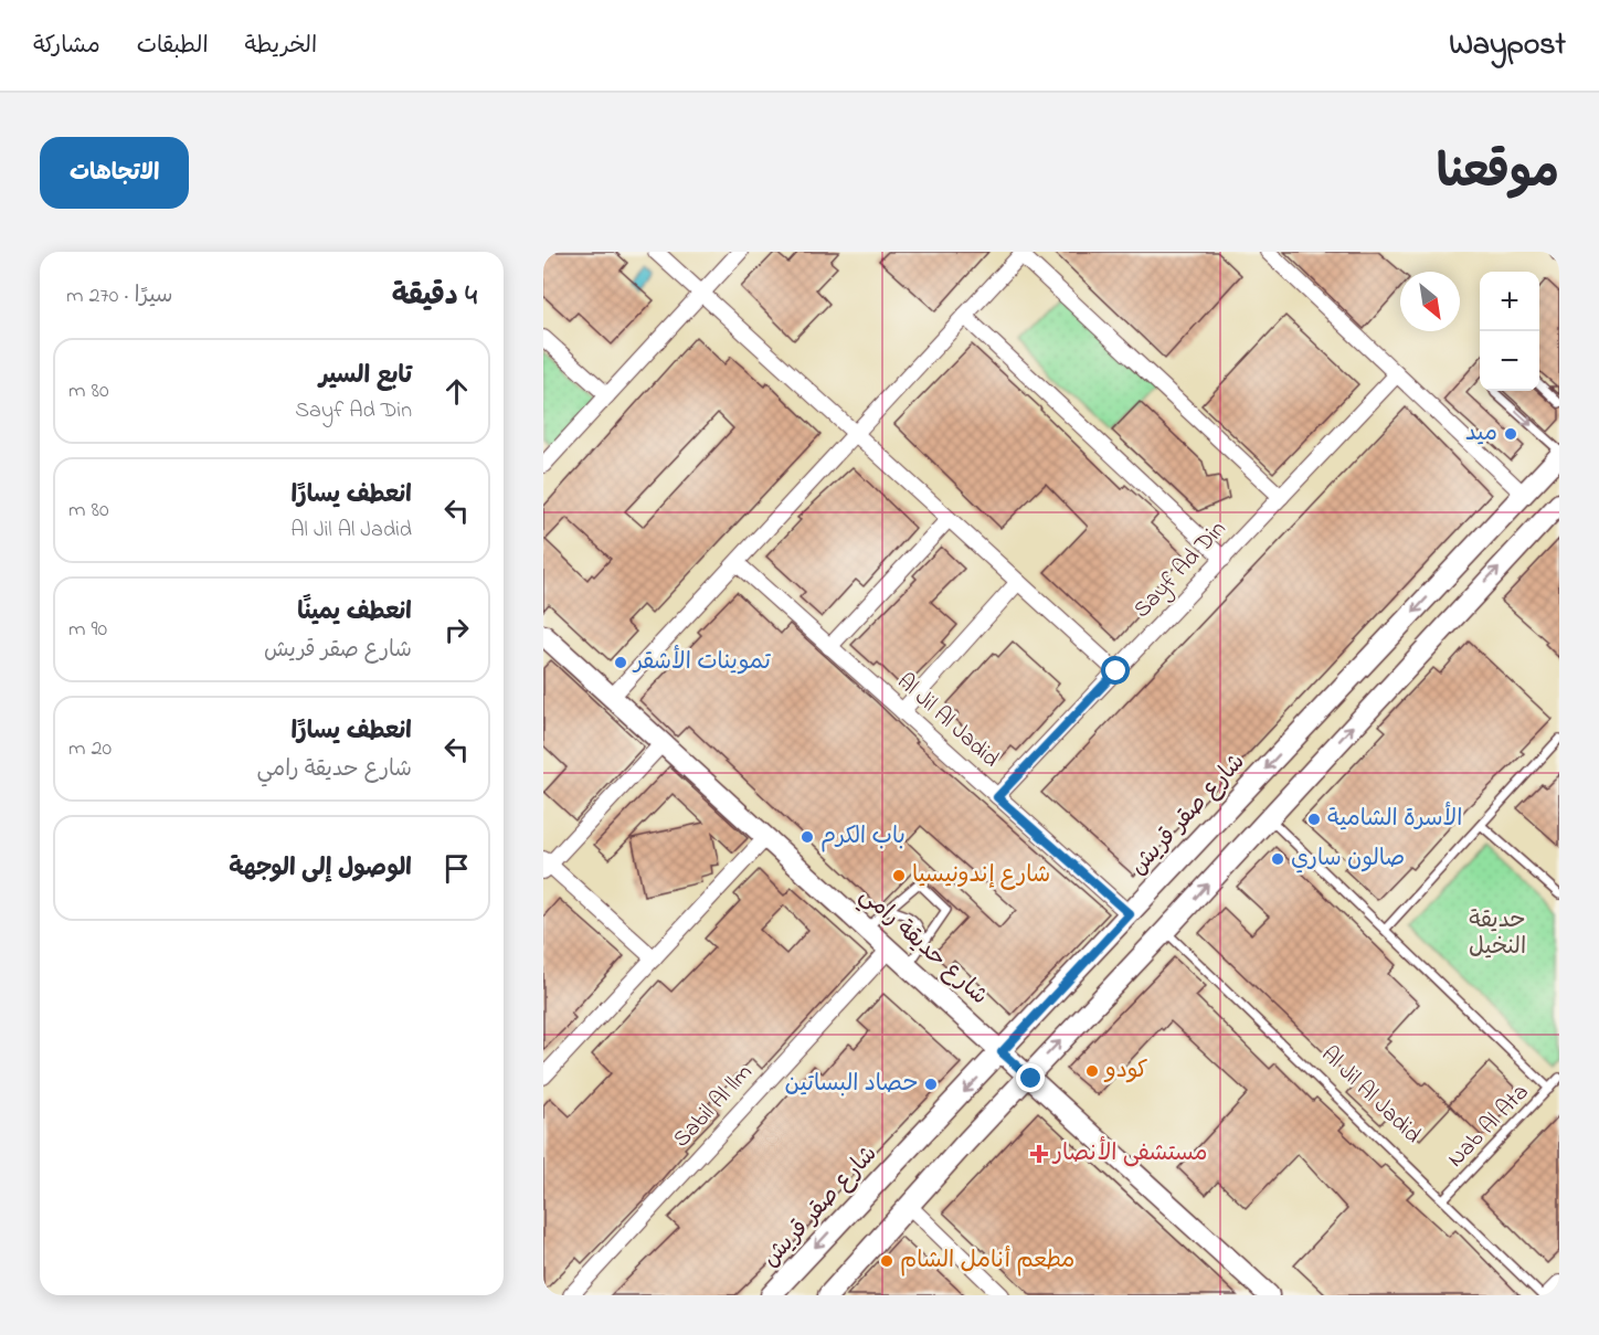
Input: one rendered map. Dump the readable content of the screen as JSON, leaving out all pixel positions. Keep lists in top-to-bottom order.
{
  "streets": {
    "street": [
      "Sayf Ad Din",
      "Al Jil Al Jadid",
      "شارع صقر قريش",
      "شارع حديقة رامي",
      "Sabil Al llm"
    ],
    "lane": ["Nab Al Ata"]
  },
  "crossings": [
    ["Sayf Ad Din", "Al Jil Al Jadid"],
    ["Al Jil Al Jadid", "شارع صقر قريش"],
    ["Al Jil Al Jadid", "Nab Al Ata"],
    ["شارع صقر قريش", "شارع حديقة رامي"],
    ["شارع حديقة رامي", "Sabil Al llm"]
  ],
  "parks": ["حديقة النخيل"],
  "places": {
    "other": [
      "ميد",
      "تموينات الأشقر",
      "الأسرة الشامية",
      "باب الكرم",
      "صالون ساري",
      "شارع إندونيسيا",
      "كودو",
      "حصاد البساتين",
      "مطعم أنامل الشام"
    ],
    "health": ["مستشفى الأنصار"]
  },
  "north": "bottom right",
  "page": {
    "header": "Waypost",
    "nav": ["الخريطة", "الطبقات", "مشاركة"],
    "title": "موقعنا",
    "buttons": "الاتجاهات",
    "heading": ["4 دقيقة", "سيرًا · 270 m"],
    "map_buttons": ["+", "−"],
    "list": [
      ["تابع السير", "Sayf Ad Din", "80 m"],
      ["انعطف يسارًا", "Al Jil Al Jadid", "80 m"],
      ["انعطف يمينًا", "شارع صقر قريش", "90 m"],
      ["انعطف يسارًا", "شارع حديقة رامي", "20 m"],
      "الوصول إلى الوجهة"
    ]
  }
}
